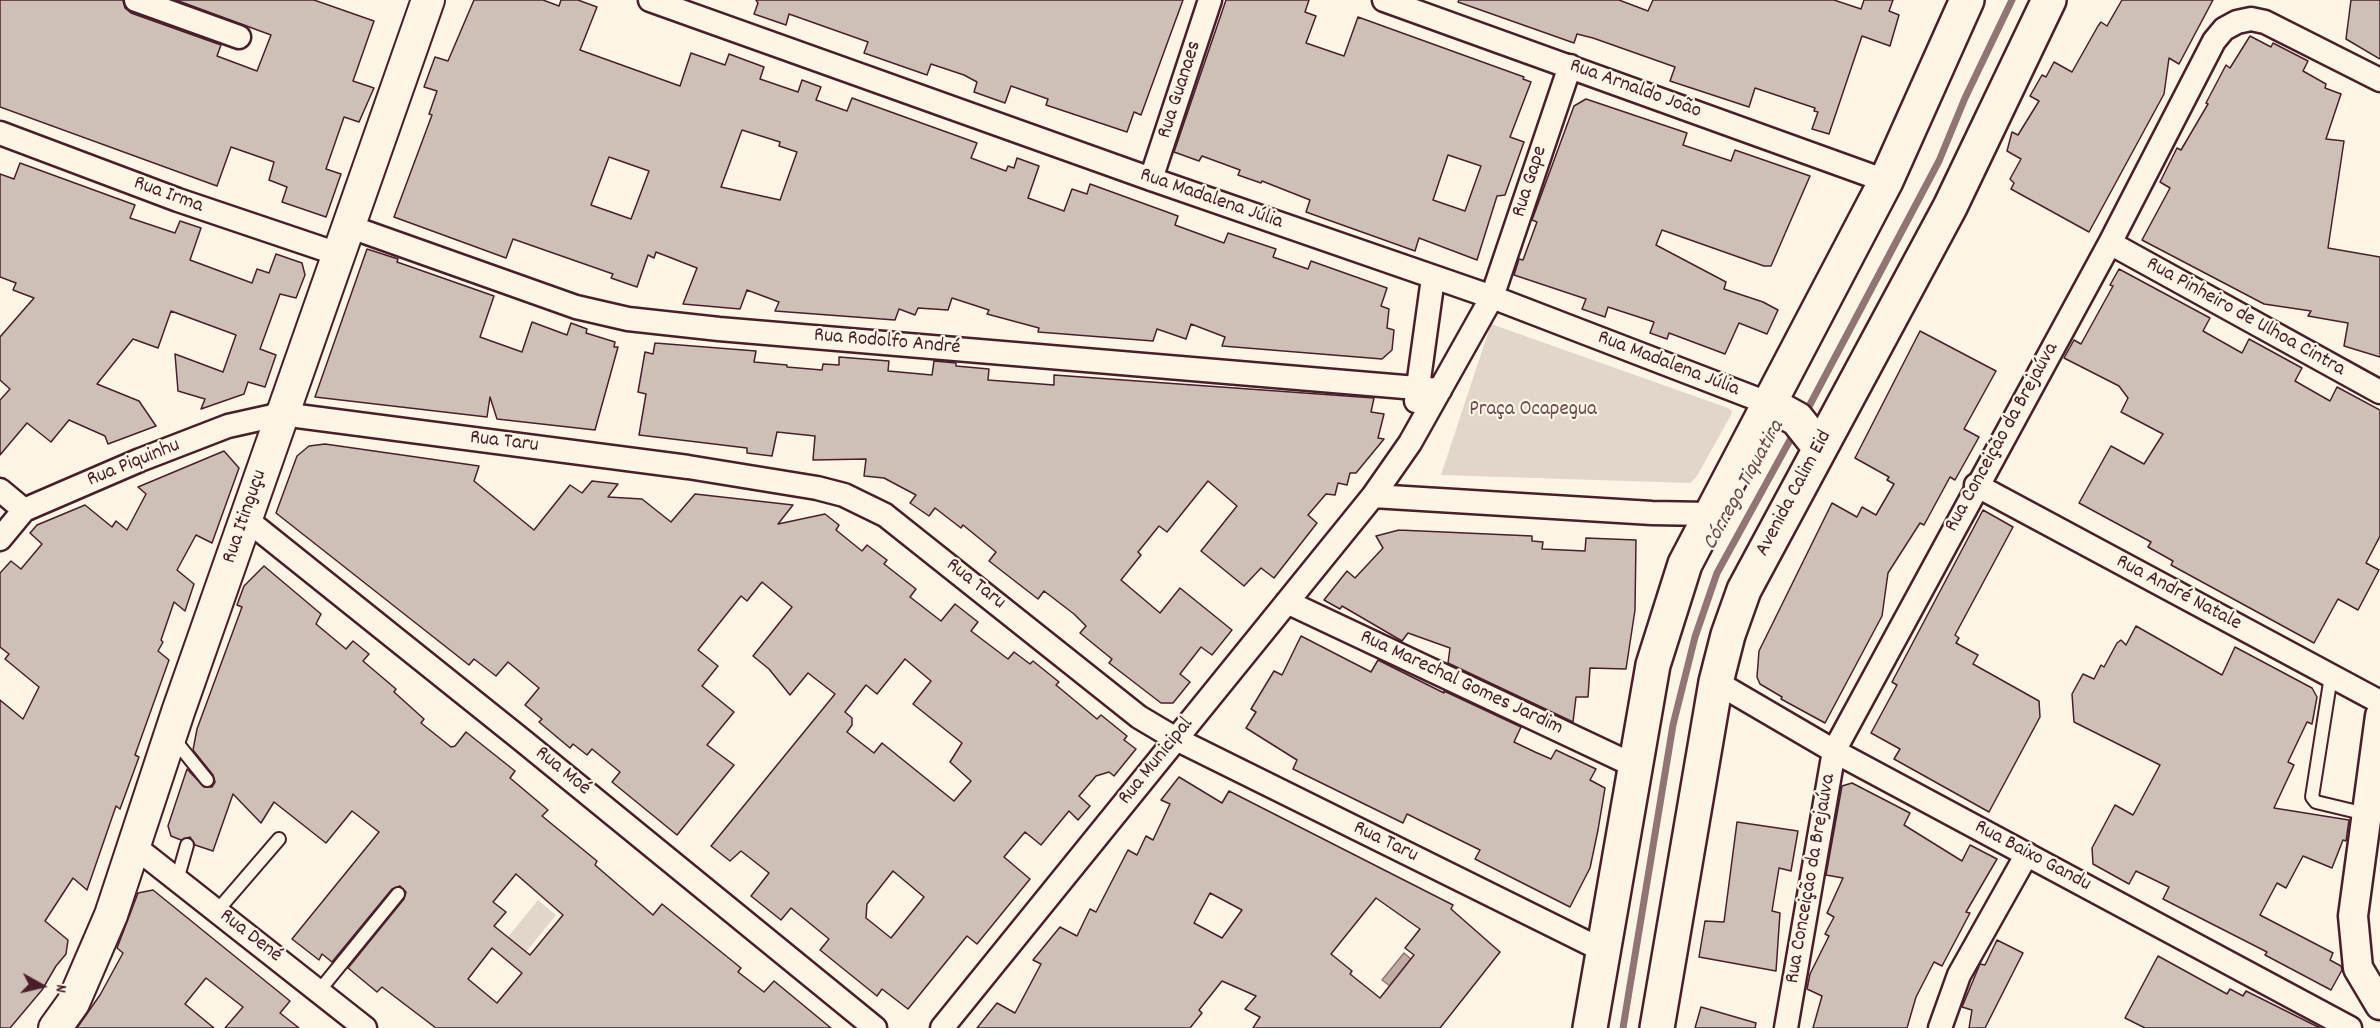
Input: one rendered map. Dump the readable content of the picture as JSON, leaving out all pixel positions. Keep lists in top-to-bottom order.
{
  "streets": {
    "main road": ["Avenida Calim Eid", "Rua Itinguçu"],
    "street": [
      "Rua Guanaes",
      "Rua Arnaldo João",
      "Rua Gape",
      "Rua Irma",
      "Rua Madalena Júlia",
      "Rua Pinheiro de Ulhoa Cintra",
      "Rua Rodolfo André",
      "Rua Conceição da Brejaúva",
      "Rua Taru",
      "Rua Piquinhu",
      "Rua André Natale",
      "Rua Marechal Gomes Jardim",
      "Rua Municipal",
      "Rua Moé",
      "Rua Baixo Gandu",
      "Rua Dené"
    ]
  },
  "crossings": [
    ["Rua Guanaes", "Rua Madalena Júlia"],
    ["Rua Arnaldo João", "Rua Gape"],
    ["Rua Arnaldo João", "Avenida Calim Eid"],
    ["Rua Gape", "Rua Madalena Júlia"],
    ["Rua Irma", "Rua Rodolfo André"],
    ["Rua Irma", "Rua Itinguçu"],
    ["Rua Madalena Júlia", "Avenida Calim Eid"],
    ["Rua Pinheiro de Ulhoa Cintra", "Rua Conceição da Brejaúva"],
    ["Rua Rodolfo André", "Rua Itinguçu"],
    ["Rua Conceição da Brejaúva", "Rua André Natale"],
    ["Rua Conceição da Brejaúva", "Rua Baixo Gandu"],
    ["Rua Taru", "Rua Piquinhu"],
    ["Rua Taru", "Avenida Calim Eid"],
    ["Rua Taru", "Rua Itinguçu"],
    ["Rua Taru", "Rua Municipal"],
    ["Rua Piquinhu", "Rua Itinguçu"],
    ["Avenida Calim Eid", "Rua Marechal Gomes Jardim"],
    ["Avenida Calim Eid", "Rua Baixo Gandu"],
    ["Rua Itinguçu", "Rua Moé"],
    ["Rua Itinguçu", "Rua Dené"],
    ["Rua Marechal Gomes Jardim", "Rua Municipal"]
  ],
  "water": ["Córrego Tiquatira"],
  "parks": ["Praça Ocapegua"],
  "north": "right"
}
